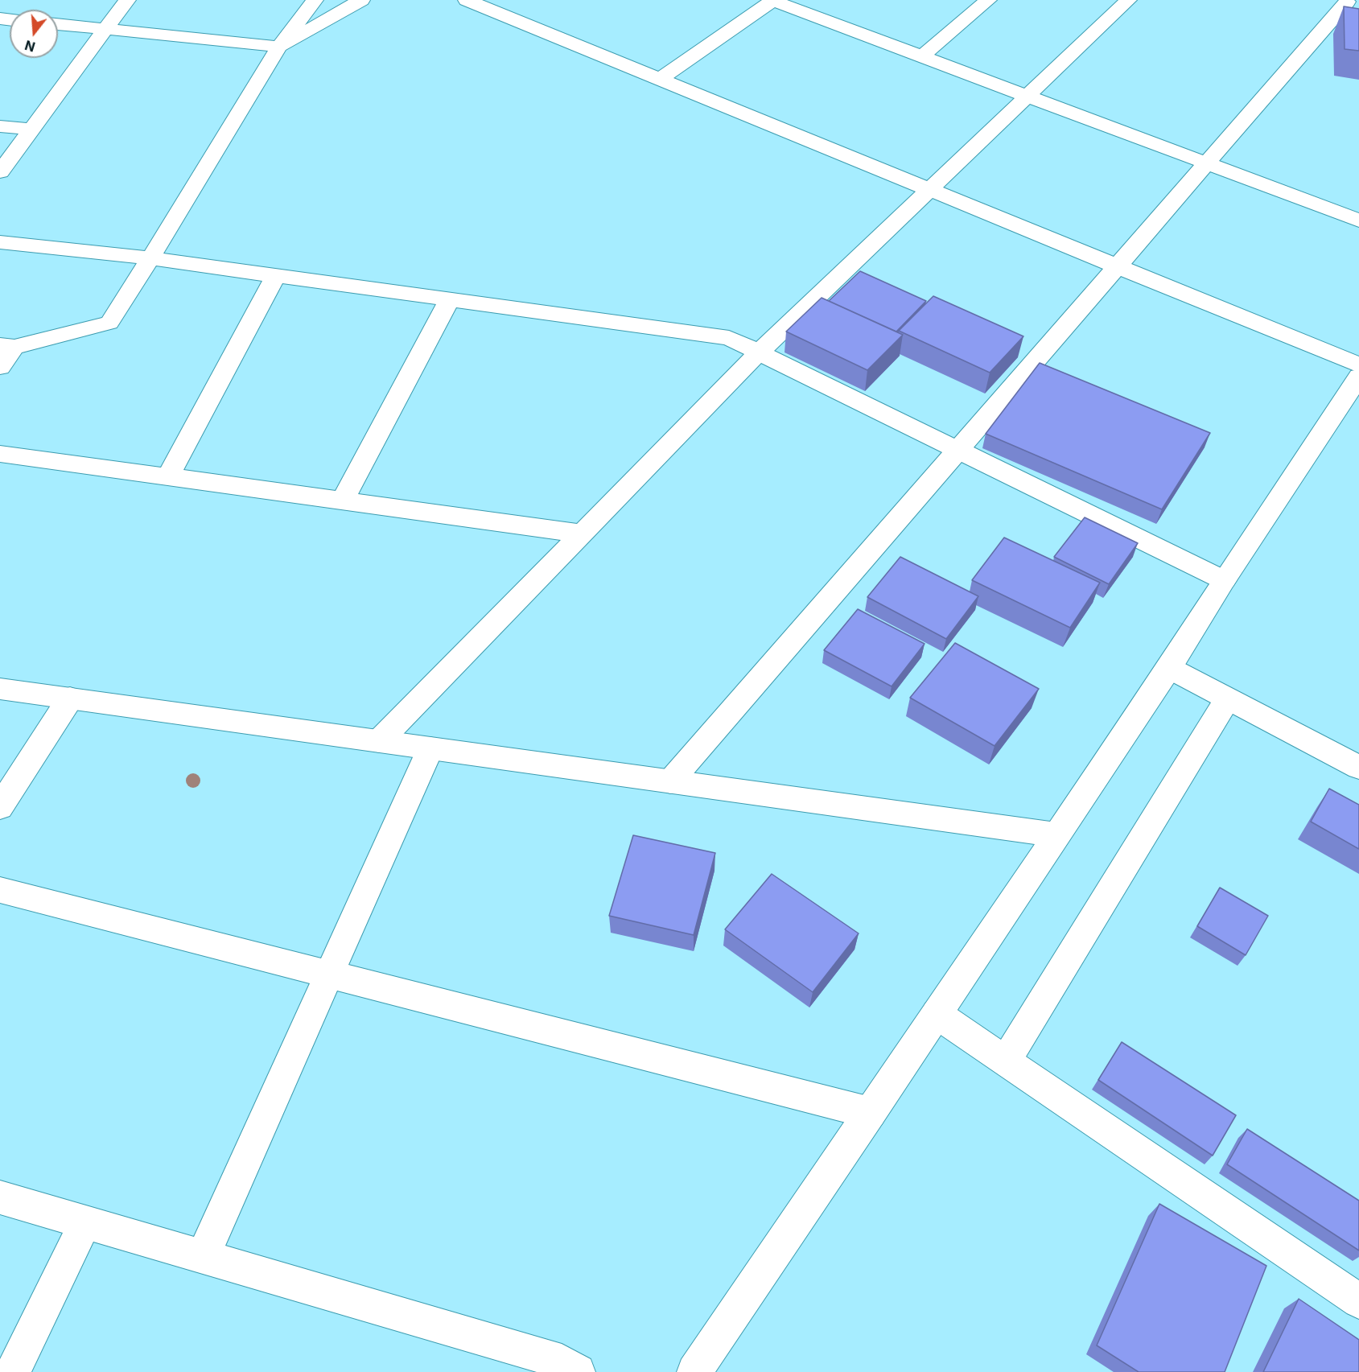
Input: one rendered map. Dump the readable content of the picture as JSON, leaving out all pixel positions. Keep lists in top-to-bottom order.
{
  "north": "bottom"
}
